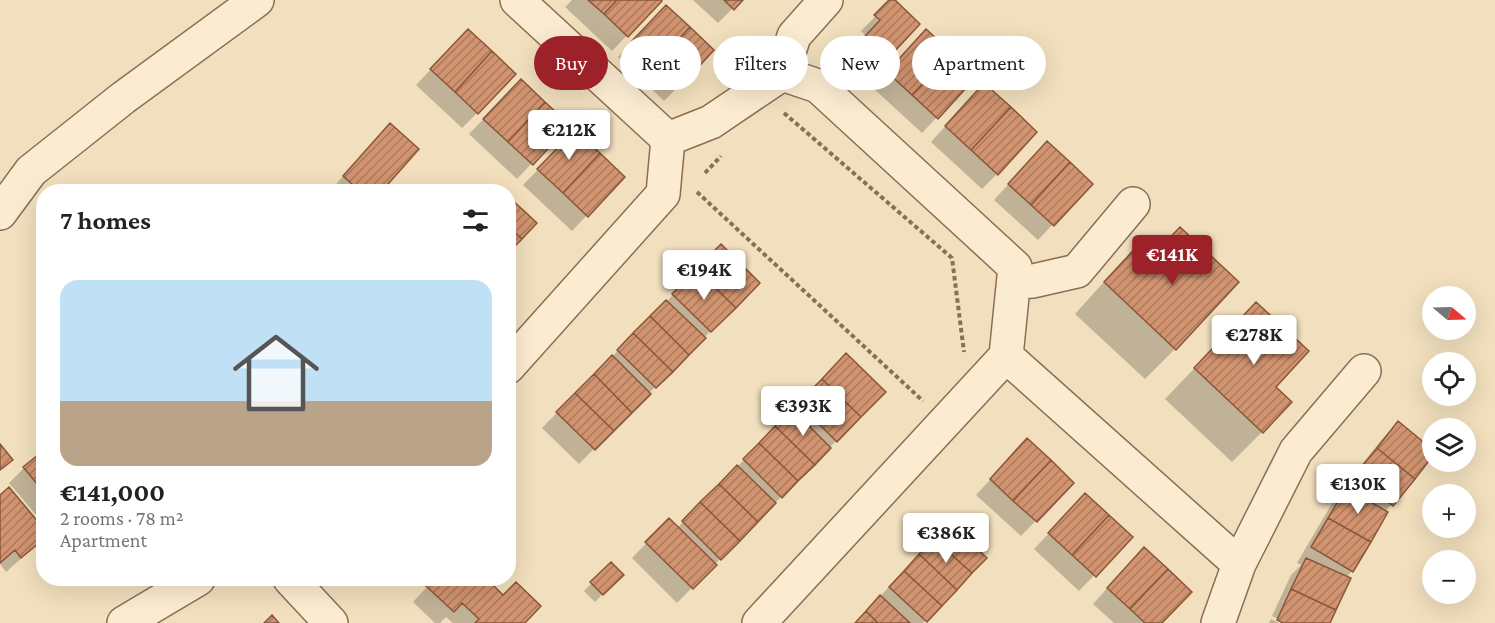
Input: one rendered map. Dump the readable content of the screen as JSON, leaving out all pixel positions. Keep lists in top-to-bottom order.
{
  "north": "right",
  "page": {
    "chip": [
      "Buy",
      "Rent",
      "Filters",
      "New",
      "Apartment"
    ],
    "price": [
      "€212K",
      "€141K",
      "€194K",
      "€278K",
      "€393K",
      "€130K",
      "€386K"
    ],
    "heading": "7 homes",
    "list": [
      {
        "name": "€141,000",
        "note": "2 rooms · 78 m² · Apartment"
      }
    ],
    "map_buttons": ["+", "−"]
  }
}
